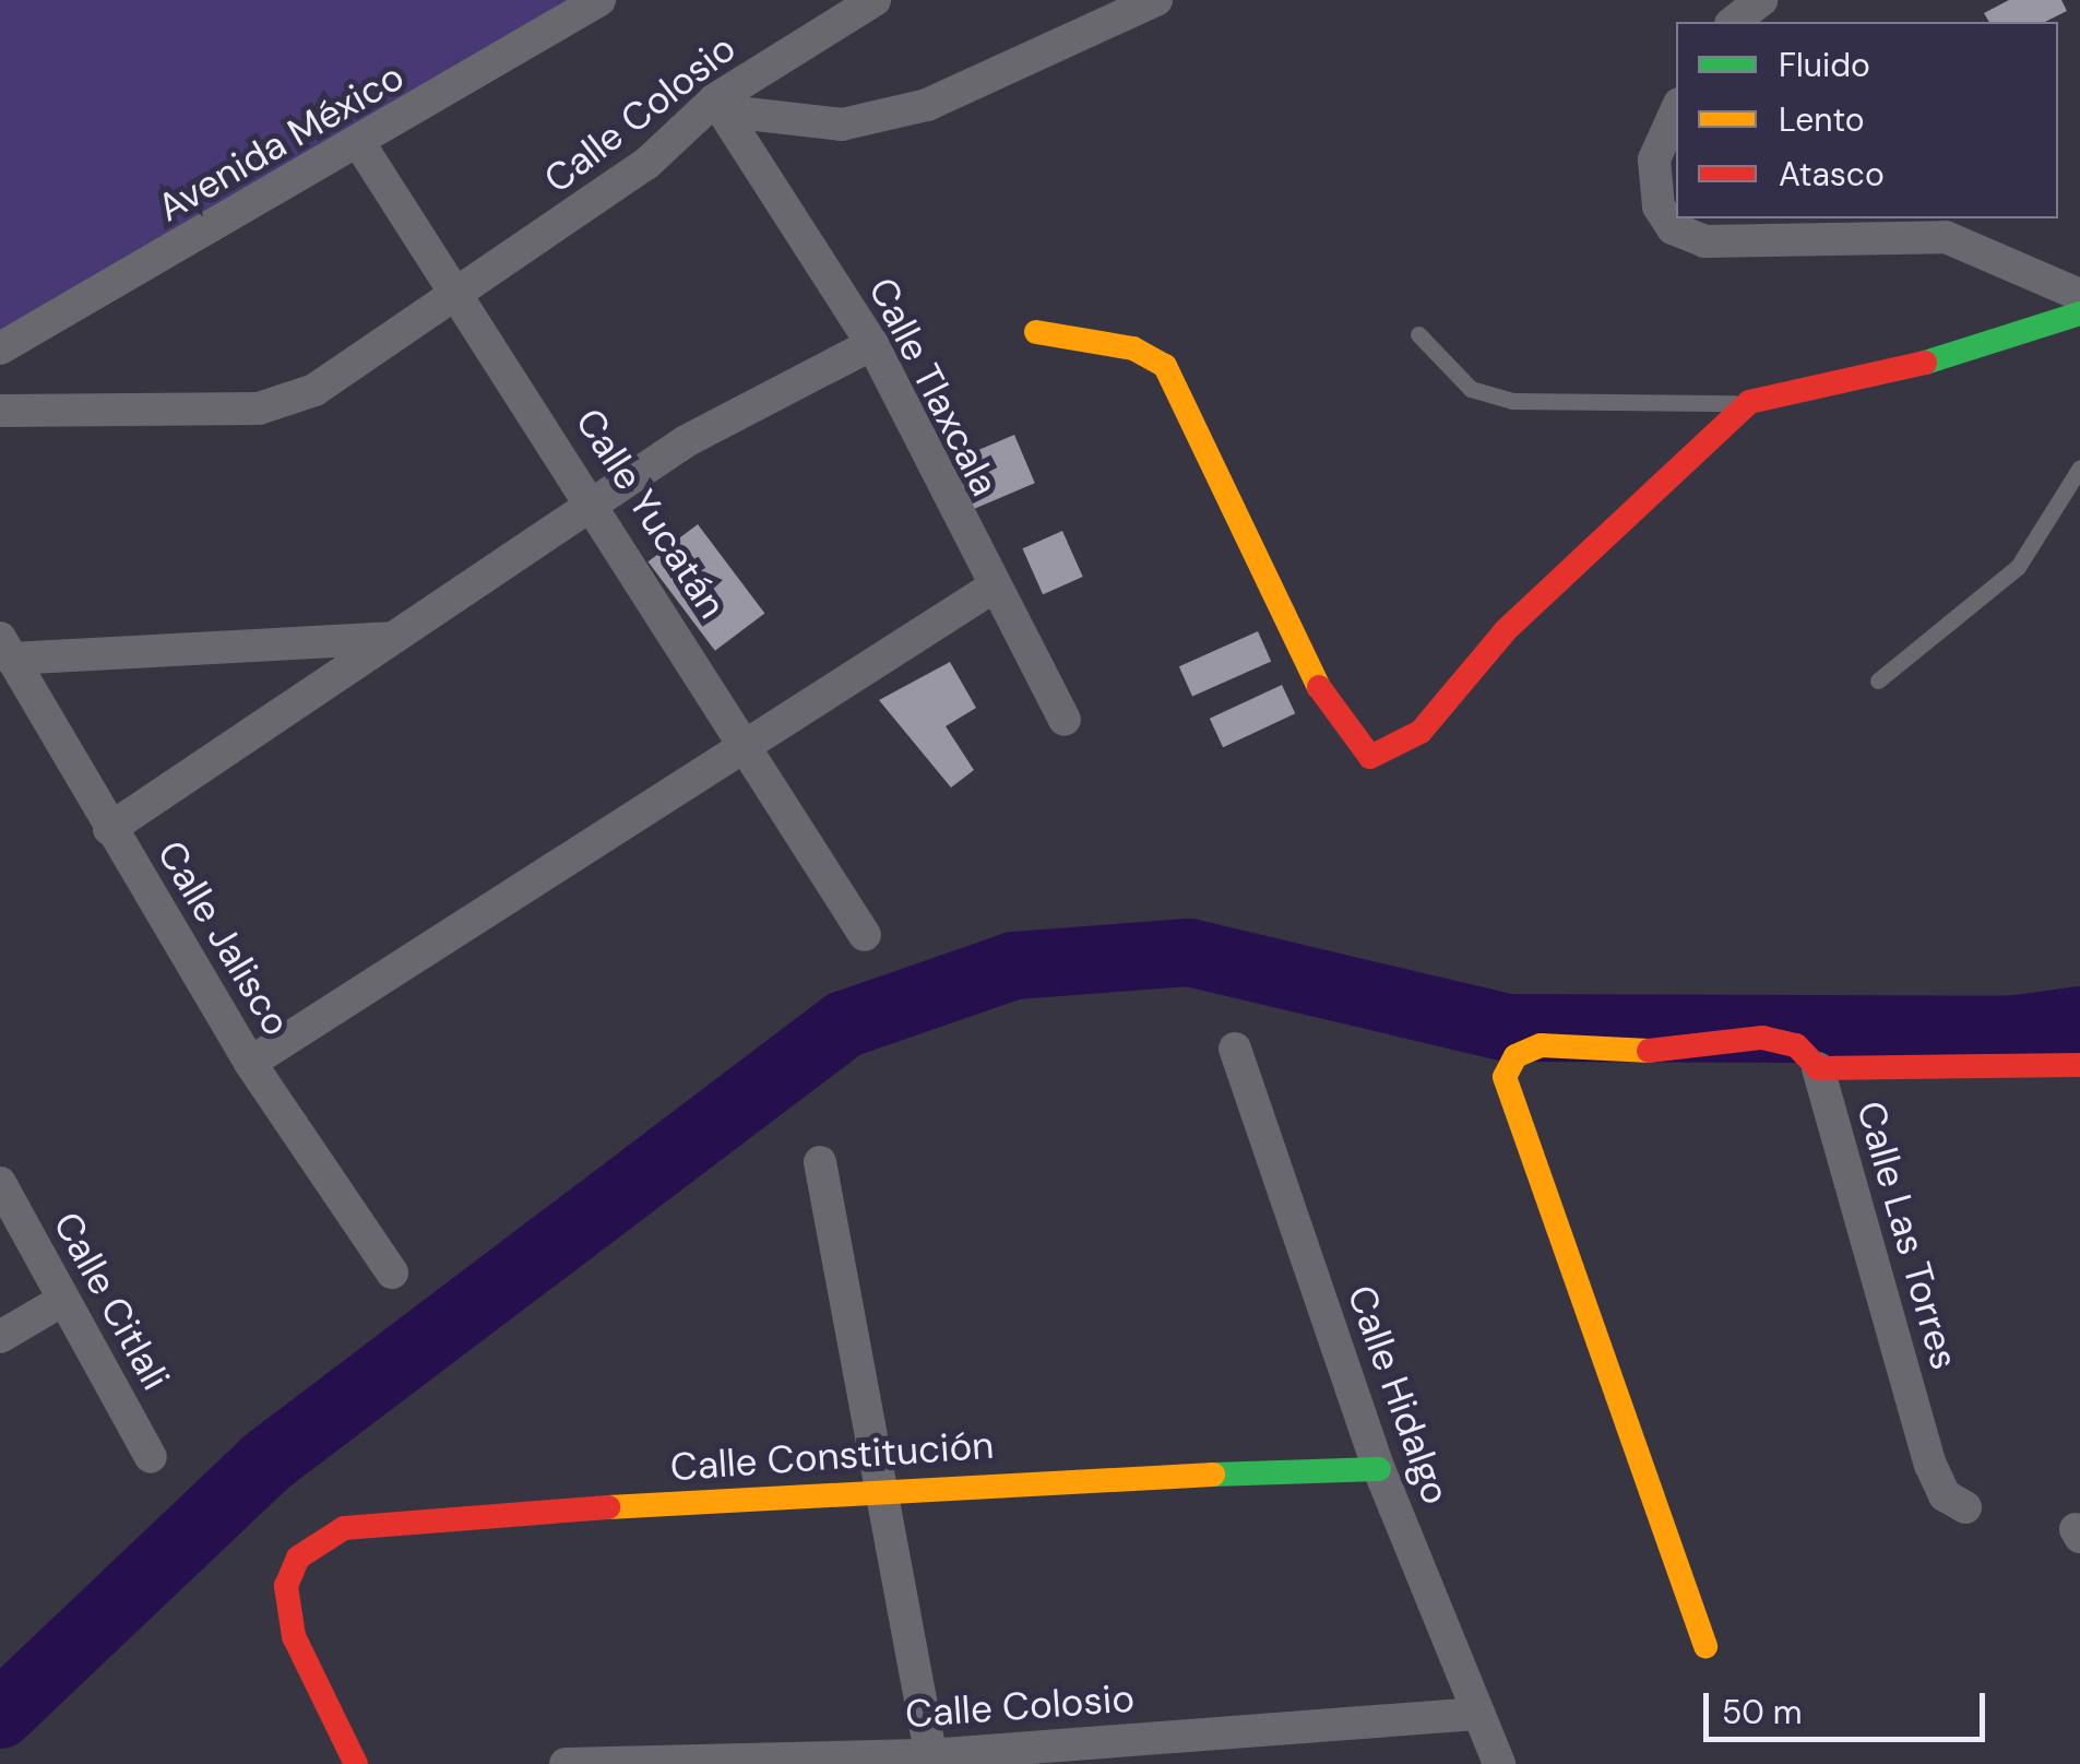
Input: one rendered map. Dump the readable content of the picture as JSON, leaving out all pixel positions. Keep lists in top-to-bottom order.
{
  "streets": {
    "street": [
      "Calle Colosio",
      "Avenida México",
      "Calle Tlaxcala",
      "Calle Yucatán",
      "Calle Jalisco",
      "Calle Las Torres",
      "Calle Citlali",
      "Calle Hidalgo",
      "Calle Constitución"
    ]
  },
  "crossings": [
    ["Calle Colosio", "Calle Tlaxcala"],
    ["Calle Colosio", "Calle Yucatán"],
    ["Calle Colosio", "Calle Hidalgo"],
    ["Avenida México", "Calle Yucatán"],
    ["Calle Hidalgo", "Calle Constitución"]
  ],
  "legend": ["Fluido", "Lento", "Atasco"],
  "scale_bar": "50 m"
}
